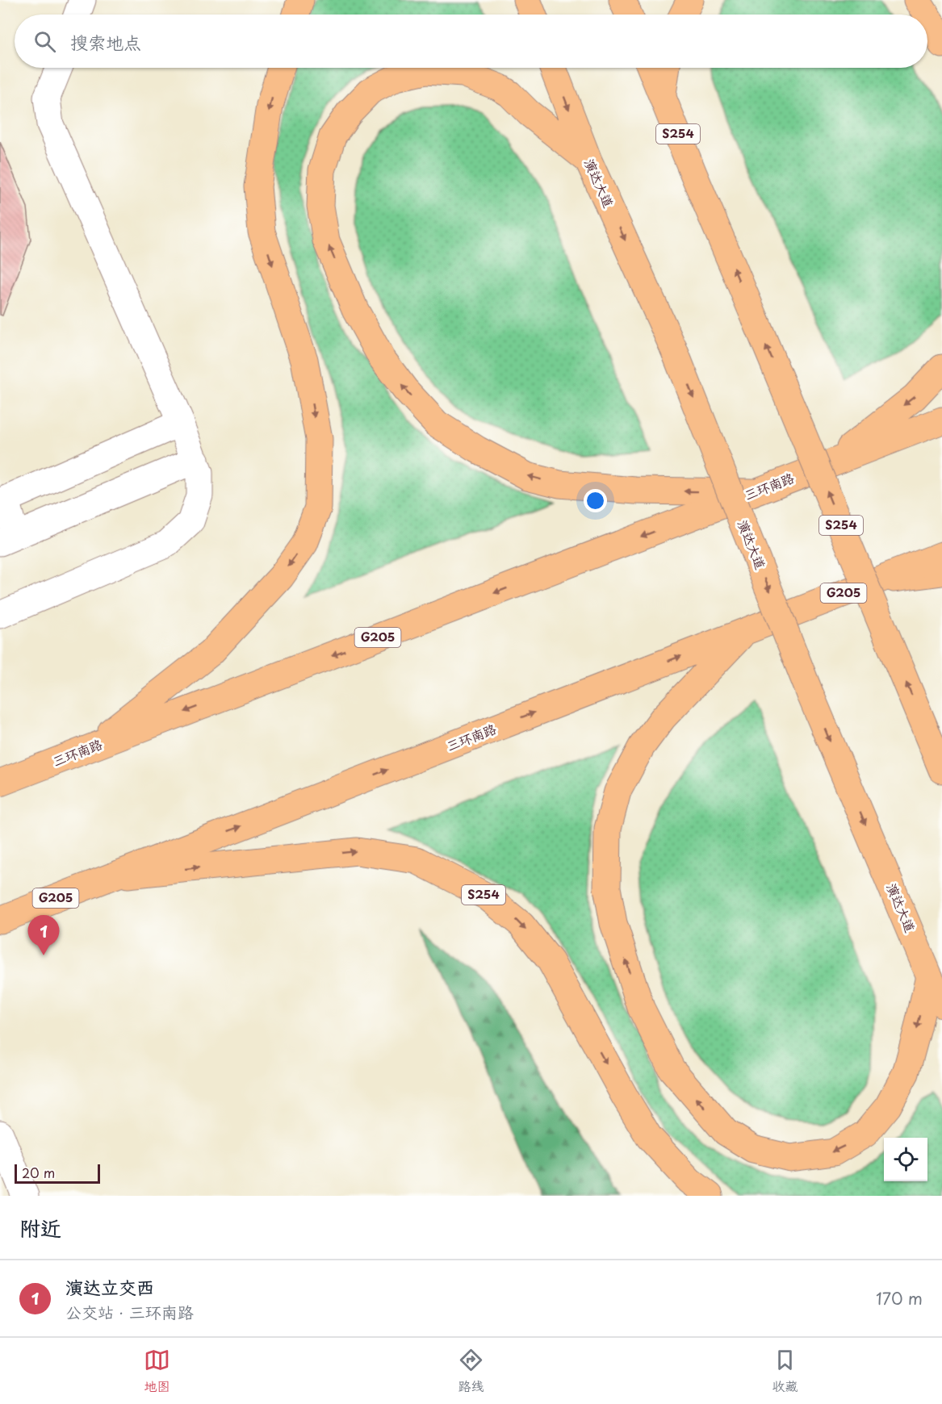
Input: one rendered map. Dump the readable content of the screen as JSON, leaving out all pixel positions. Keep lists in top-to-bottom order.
{
  "streets": {
    "main road": [
      "S254",
      "演达大道",
      "三环南路",
      "G205"
    ]
  },
  "crossings": [
    ["S254", "三环南路"]
  ],
  "scale_bar": "20 m",
  "page": {
    "search": "搜索地点",
    "pins": "1",
    "scale": "20 m",
    "heading": "附近",
    "list": [
      {
        "mark": "1",
        "name": "演达立交西",
        "note": "公交站 · 三环南路",
        "value": "170 m"
      }
    ],
    "nav": ["地图", "路线", "收藏"]
  }
}
